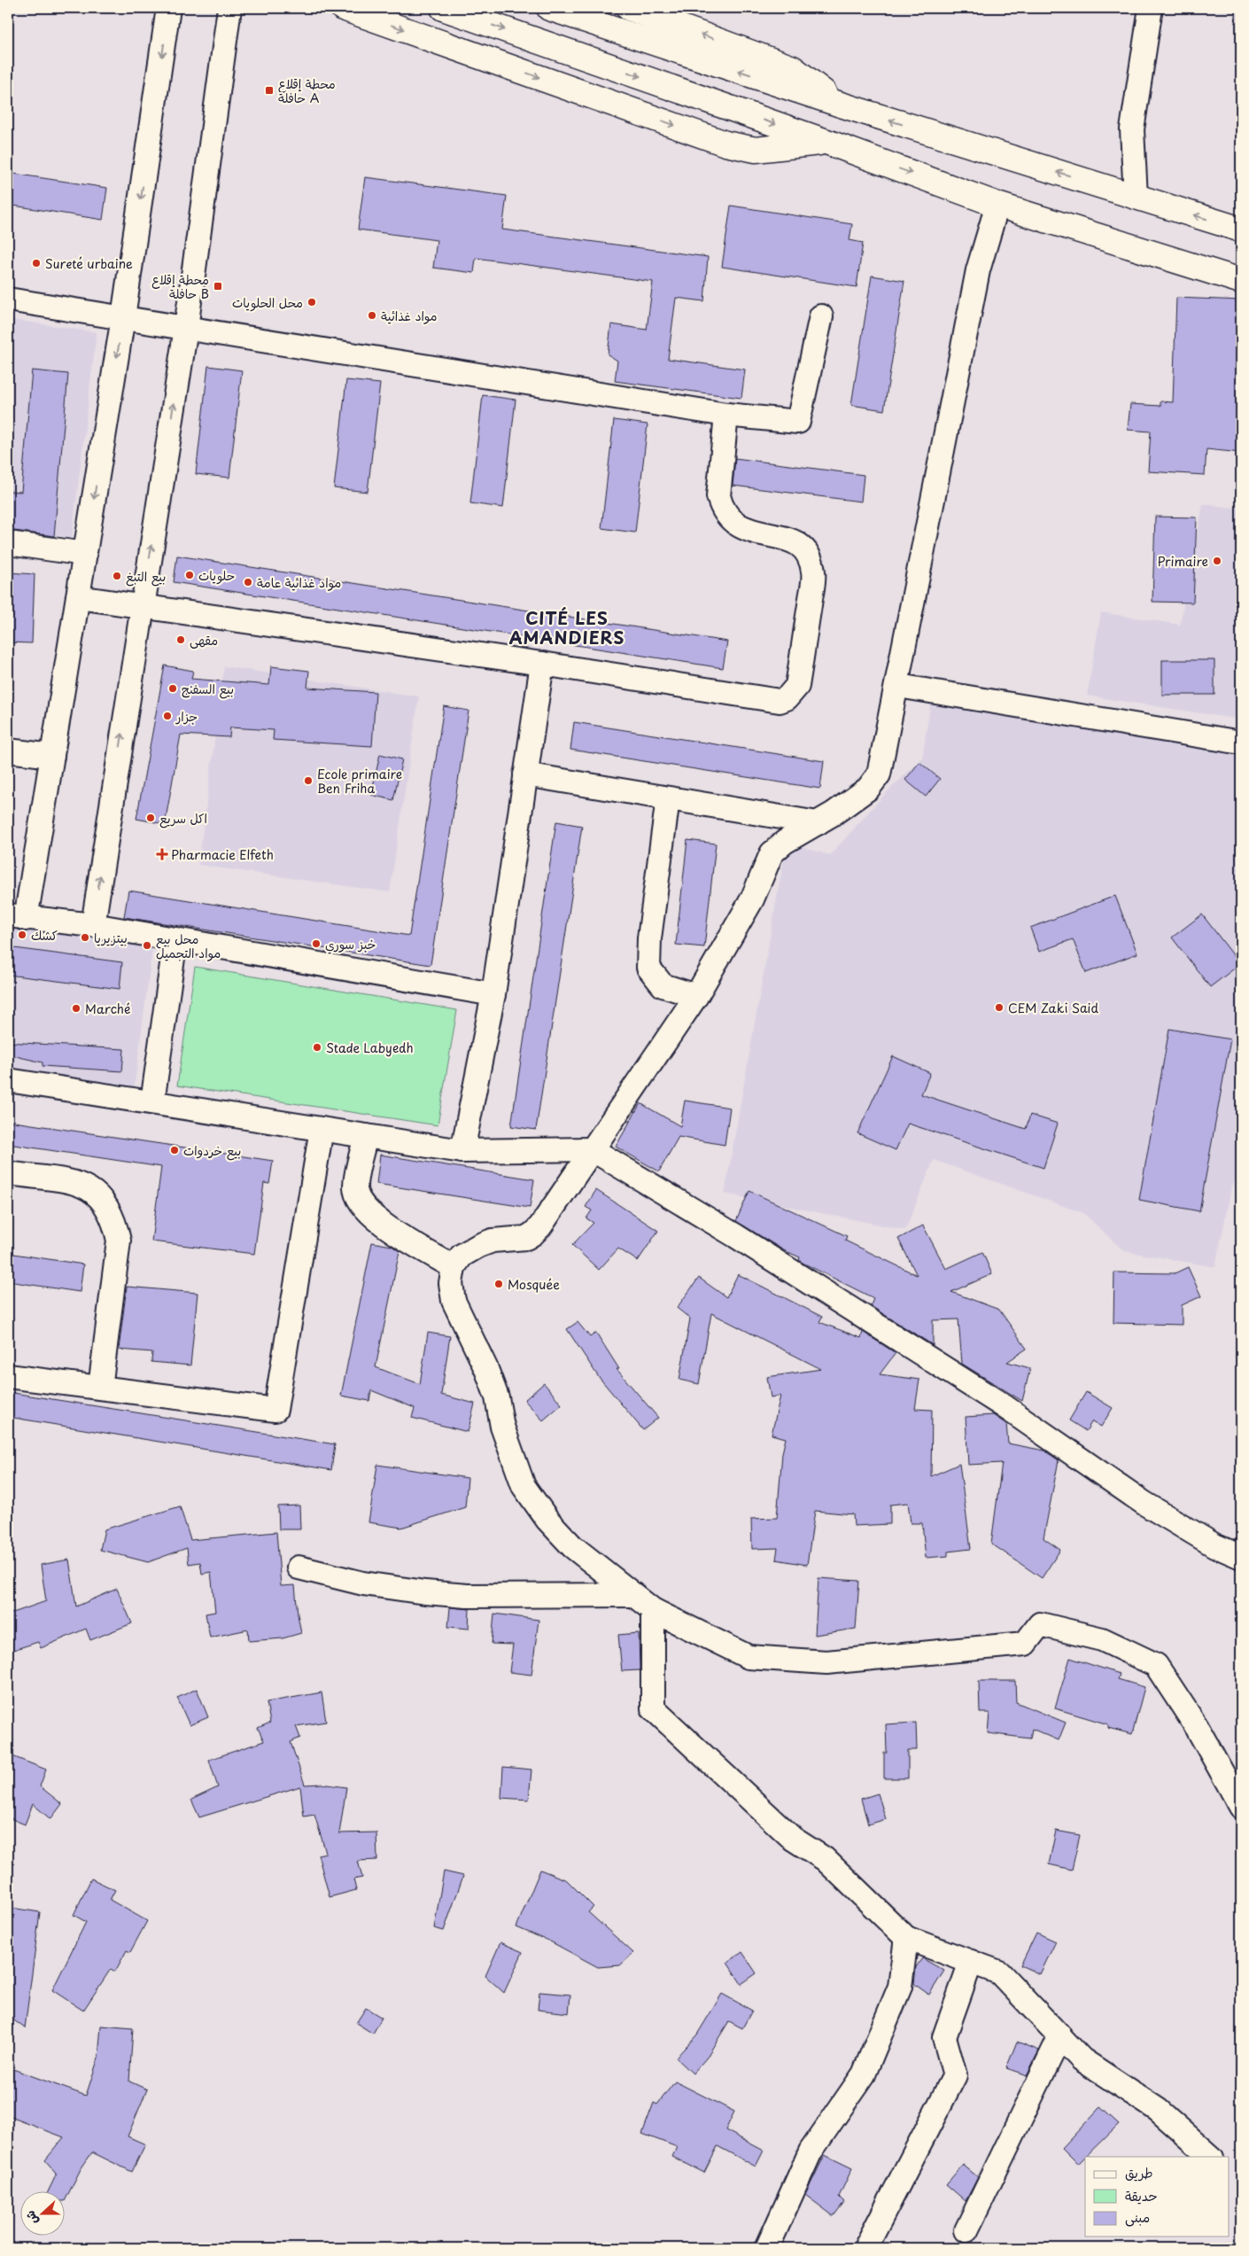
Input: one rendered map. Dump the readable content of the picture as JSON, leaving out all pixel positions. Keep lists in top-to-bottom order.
{
  "districts": ["CITÉ LES AMANDIERS"],
  "places": {
    "transit": ["محطة إقلاع حافلة A", "محطة إقلاع حافلة B"],
    "other": [
      "Sureté urbaine",
      "محل الحلويات",
      "مواد غذائية",
      "Primaire",
      "حلويات",
      "بيع التبغ",
      "مواد غذائية عامة",
      "مقهى",
      "بيع السفنج",
      "جزار",
      "Ecole primaire Ben Friha",
      "اكل سريع",
      "كشك",
      "بيتزيريا",
      "خبز سوري",
      "محل بيع مواد التجميل",
      "CEM Zaki Said",
      "Marché",
      "Stade Labyedh",
      "بيع خردوات",
      "Mosquée"
    ],
    "health": ["Pharmacie Elfeth"]
  },
  "legend": ["طريق", "حديقة", "مبنى"],
  "north": "left"
}
